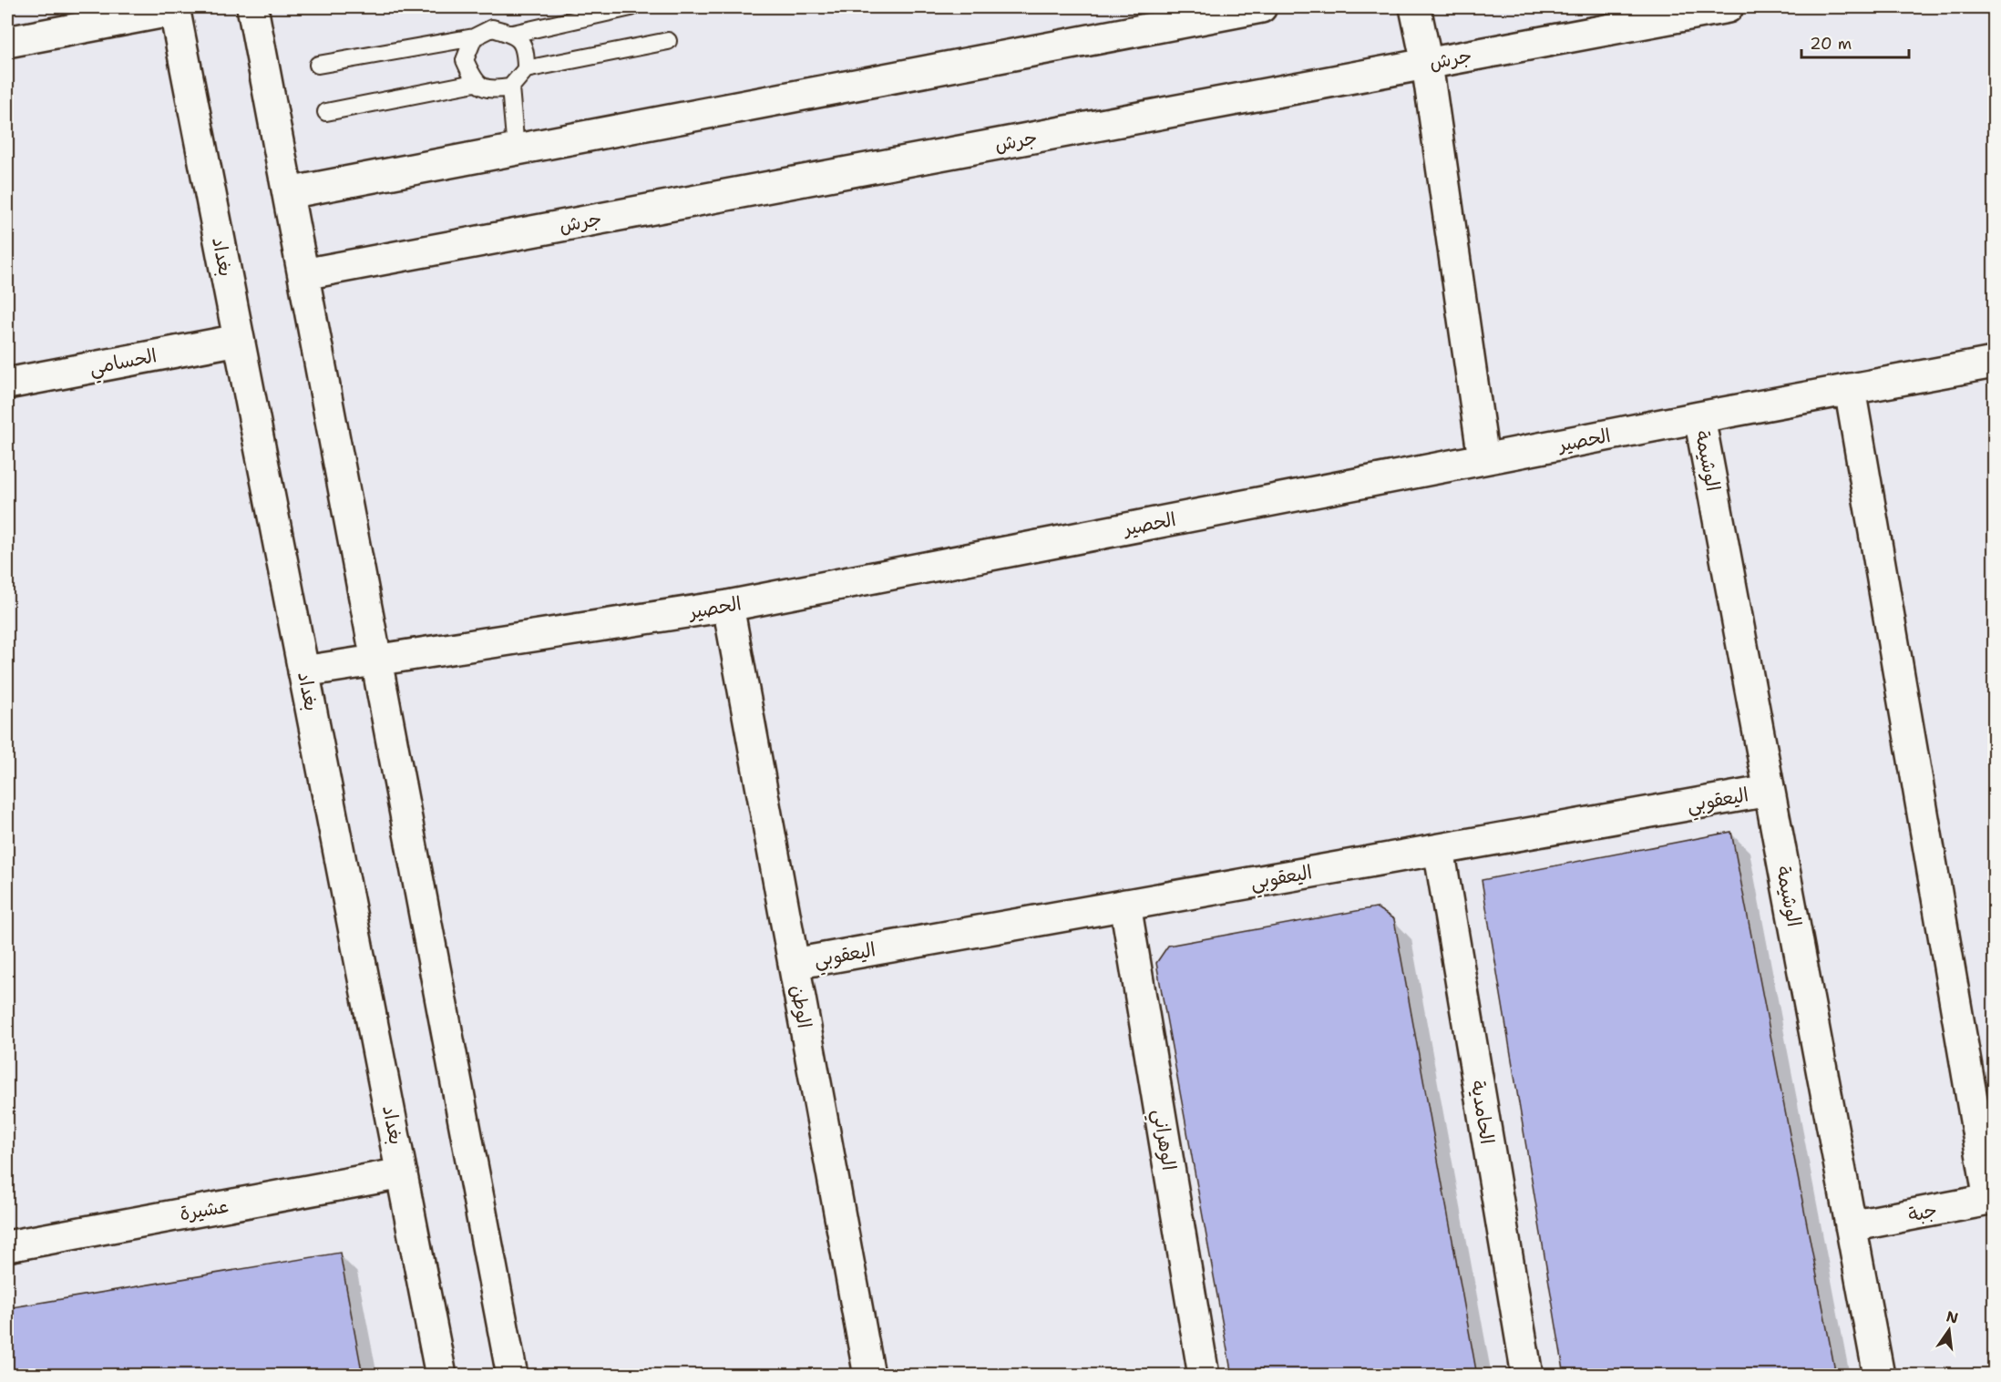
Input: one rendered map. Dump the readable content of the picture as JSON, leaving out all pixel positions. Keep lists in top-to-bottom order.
{
  "streets": {
    "street": [
      "جرش",
      "بغداد",
      "الحسامي",
      "الحصير",
      "الوشيمة",
      "اليعقوبي",
      "الوطن",
      "الحامدية",
      "الوهراني",
      "عشيرة",
      "جبة"
    ]
  },
  "crossings": [
    ["بغداد", "الحسامي"],
    ["بغداد", "الحصير"],
    ["بغداد", "عشيرة"],
    ["الحصير", "الوشيمة"],
    ["الحصير", "الوطن"],
    ["الوشيمة", "اليعقوبي"],
    ["الوشيمة", "جبة"],
    ["اليعقوبي", "الوطن"],
    ["اليعقوبي", "الحامدية"],
    ["اليعقوبي", "الوهراني"]
  ],
  "scale_bar": "20 m",
  "north": "top"
}
